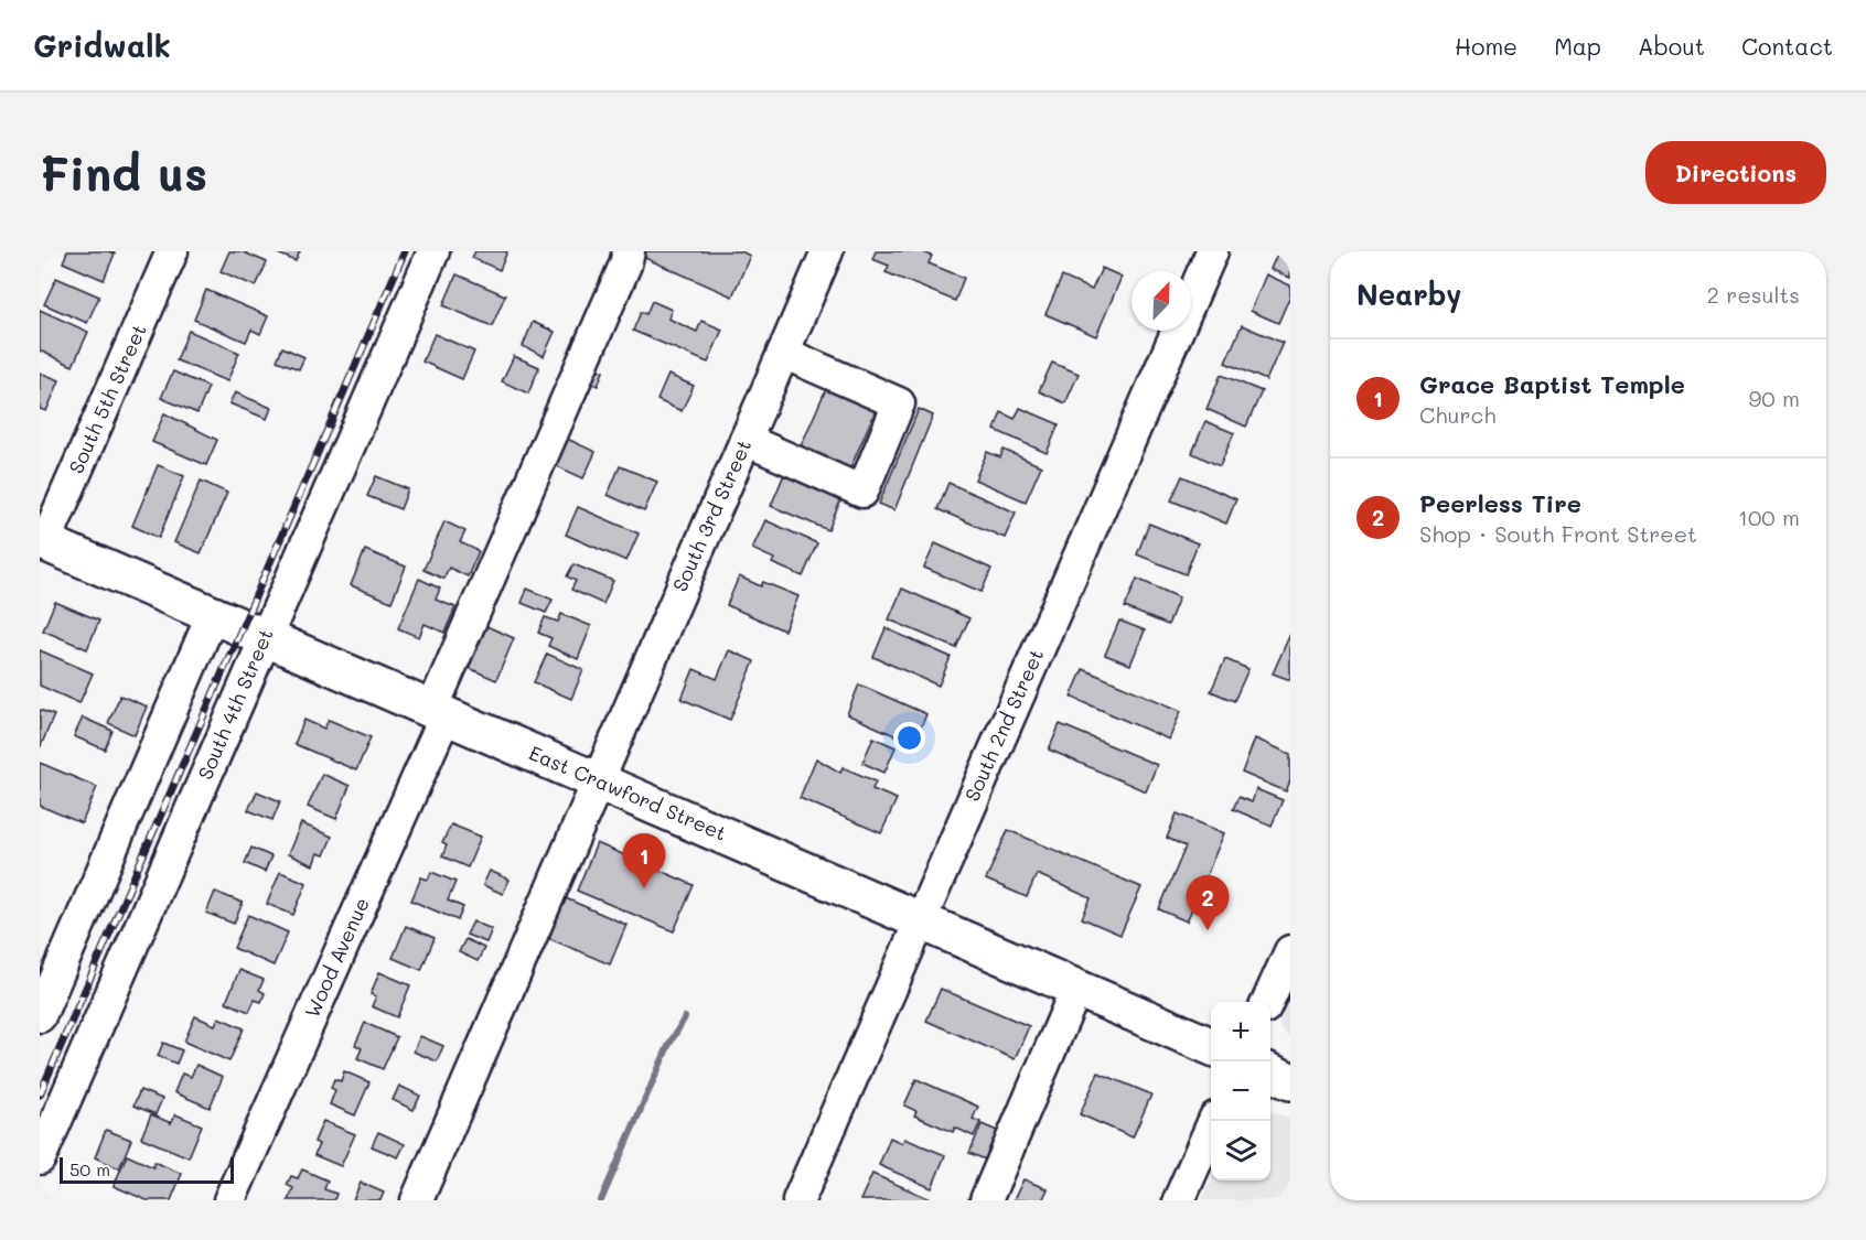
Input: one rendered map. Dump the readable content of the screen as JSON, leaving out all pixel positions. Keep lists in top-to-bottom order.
{
  "streets": {
    "main road": ["East Crawford Street"],
    "street": [
      "South 5th Street",
      "South 3rd Street",
      "South 4th Street",
      "South 2nd Street",
      "Wood Avenue"
    ]
  },
  "crossings": [
    ["South 5th Street", "East Crawford Street"],
    ["South 3rd Street", "East Crawford Street"],
    ["South 4th Street", "East Crawford Street"],
    ["South 2nd Street", "East Crawford Street"],
    ["East Crawford Street", "Wood Avenue"]
  ],
  "scale_bar": "50 m",
  "north": "top right",
  "page": {
    "header": "Gridwalk",
    "nav": [
      "Home",
      "Map",
      "About",
      "Contact"
    ],
    "buttons": "Directions",
    "title": "Find us",
    "heading": ["Nearby", "2 results"],
    "list": [
      {
        "mark": "1",
        "name": "Grace Baptist Temple",
        "note": "Church",
        "value": "90 m"
      },
      {
        "mark": "2",
        "name": "Peerless Tire",
        "note": "Shop · South Front Street",
        "value": "100 m"
      }
    ],
    "pins": ["1", "2"],
    "map_buttons": ["+", "−"],
    "scale": "50 m"
  }
}
